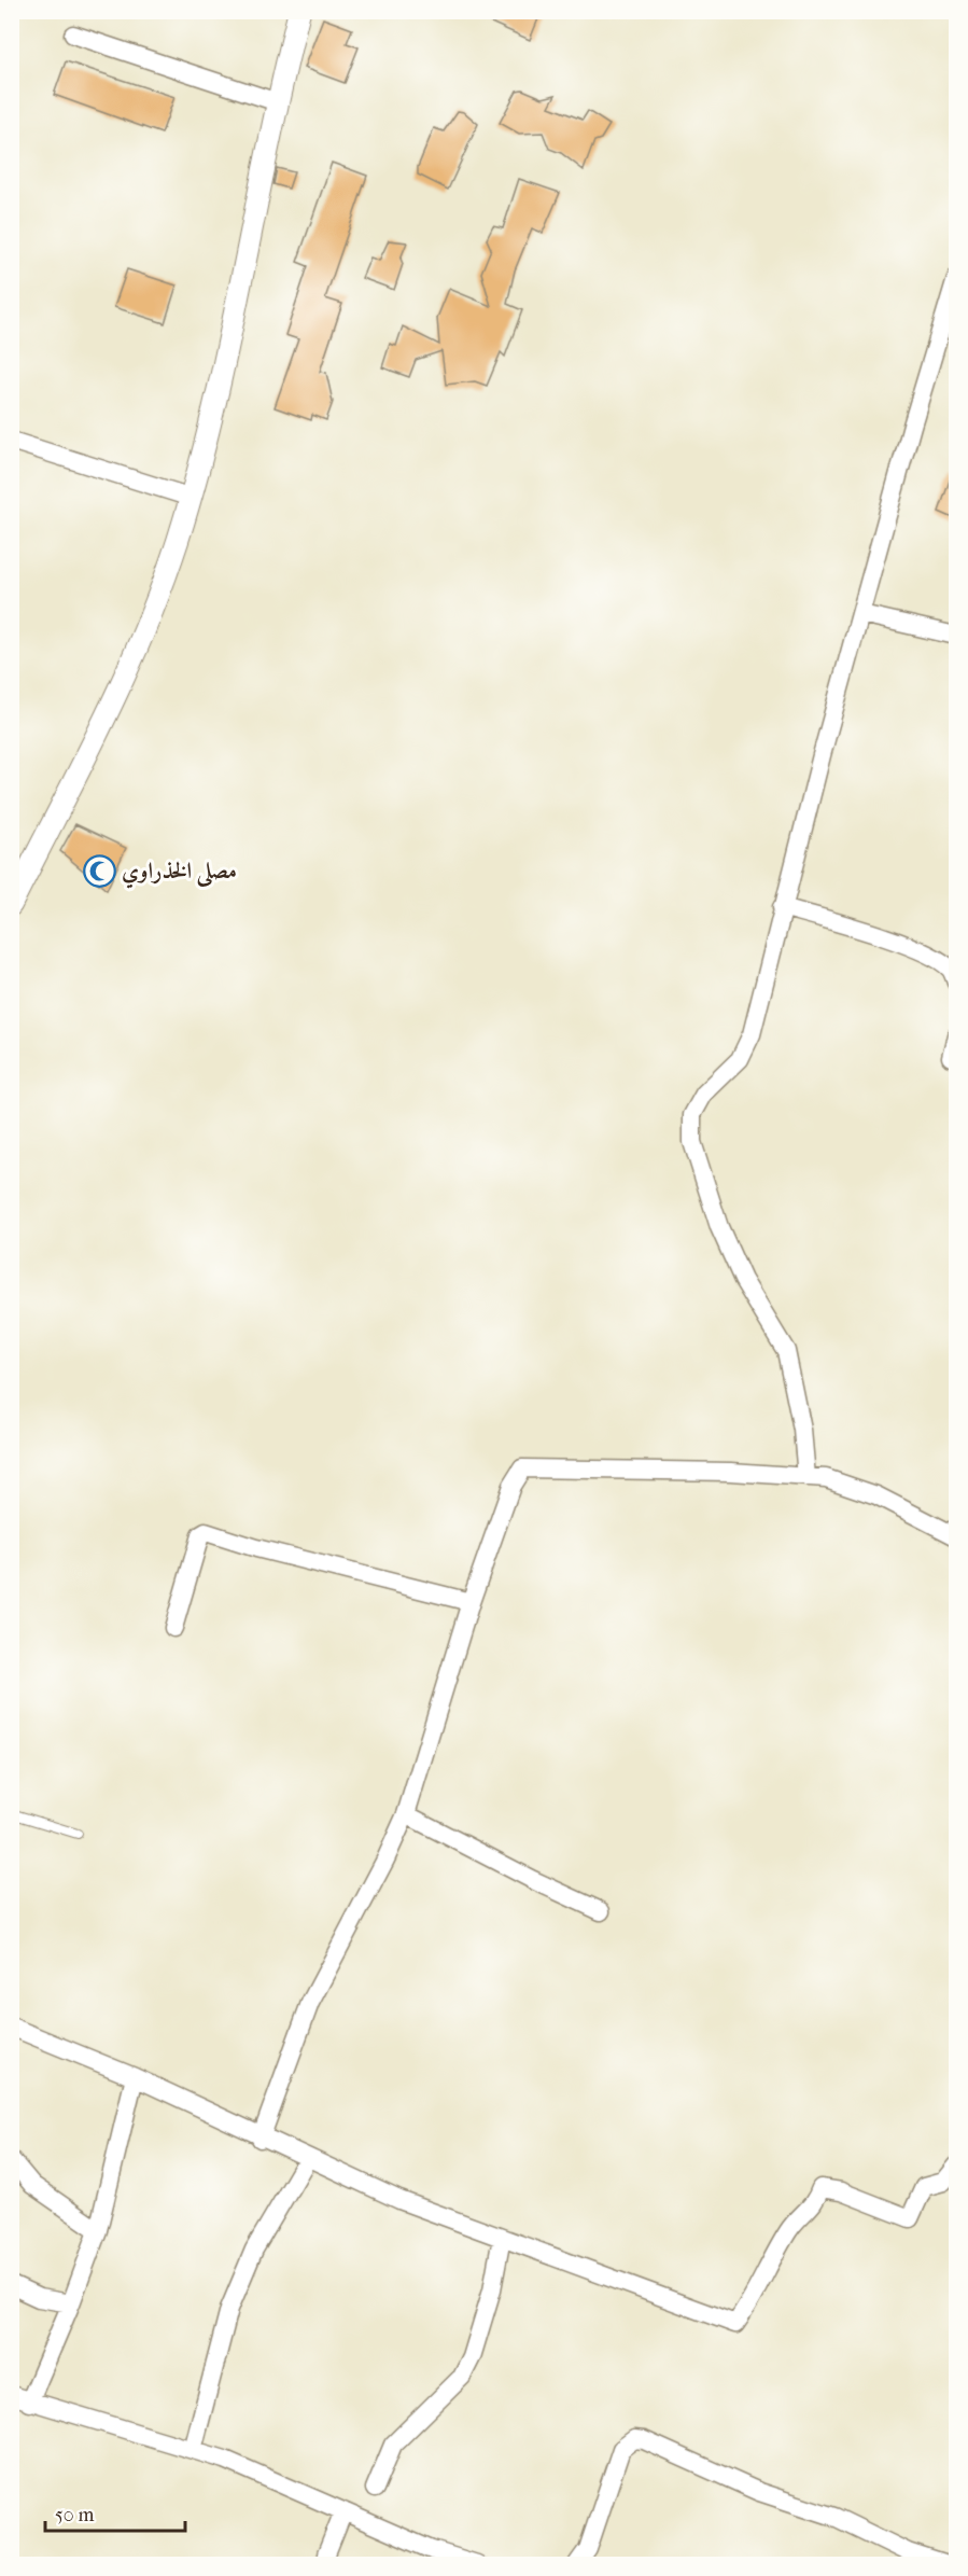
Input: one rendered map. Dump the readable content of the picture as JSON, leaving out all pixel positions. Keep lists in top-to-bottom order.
{
  "places": {
    "mosque": ["مصلى الخذراوي"]
  },
  "scale_bar": "50 m"
}
